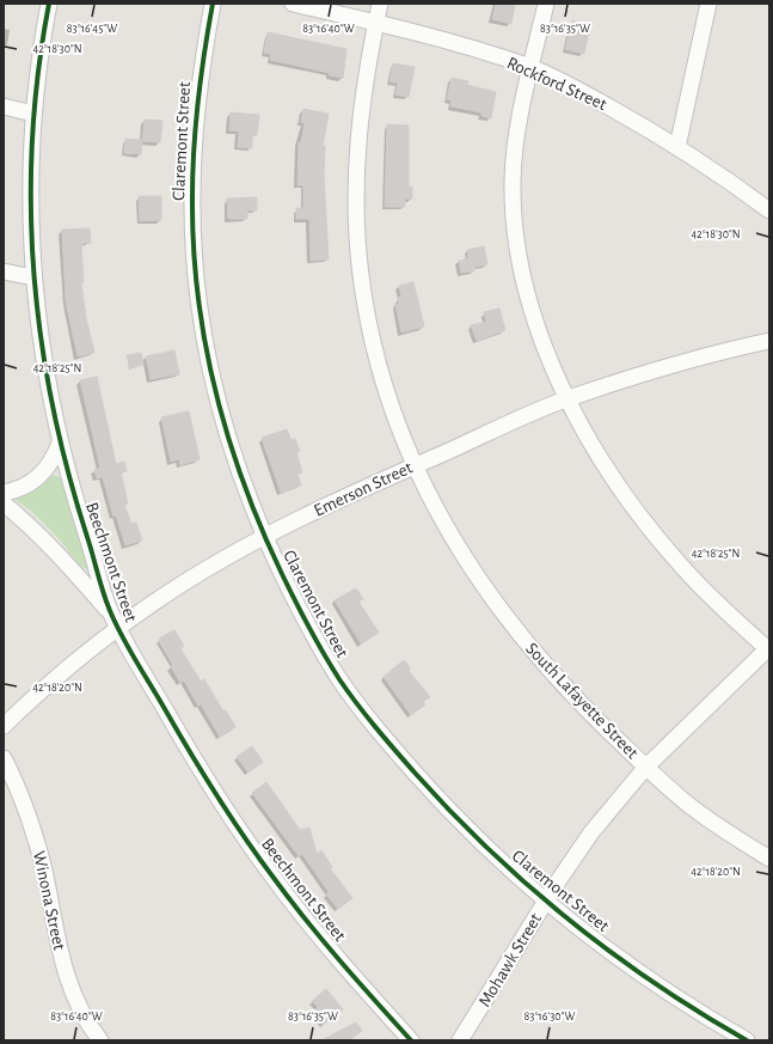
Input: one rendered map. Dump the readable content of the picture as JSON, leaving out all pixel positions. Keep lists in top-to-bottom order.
{
  "streets": {
    "street": [
      "Rockford Street",
      "Claremont Street",
      "Emerson Street",
      "Beechmont Street",
      "South Lafayette Street",
      "Winona Street",
      "Mohawk Street"
    ]
  },
  "crossings": [
    ["Rockford Street", "South Lafayette Street"],
    ["Claremont Street", "Emerson Street"],
    ["Claremont Street", "Mohawk Street"],
    ["Emerson Street", "Beechmont Street"],
    ["Emerson Street", "South Lafayette Street"],
    ["South Lafayette Street", "Mohawk Street"]
  ],
  "coordinates": [
    "83°16'45\"W",
    "83°16'40\"W",
    "83°16'35\"W",
    "42°18'30\"N",
    "42°18'25\"N",
    "42°18'20\"N",
    "83°16'30\"W"
  ]
}
